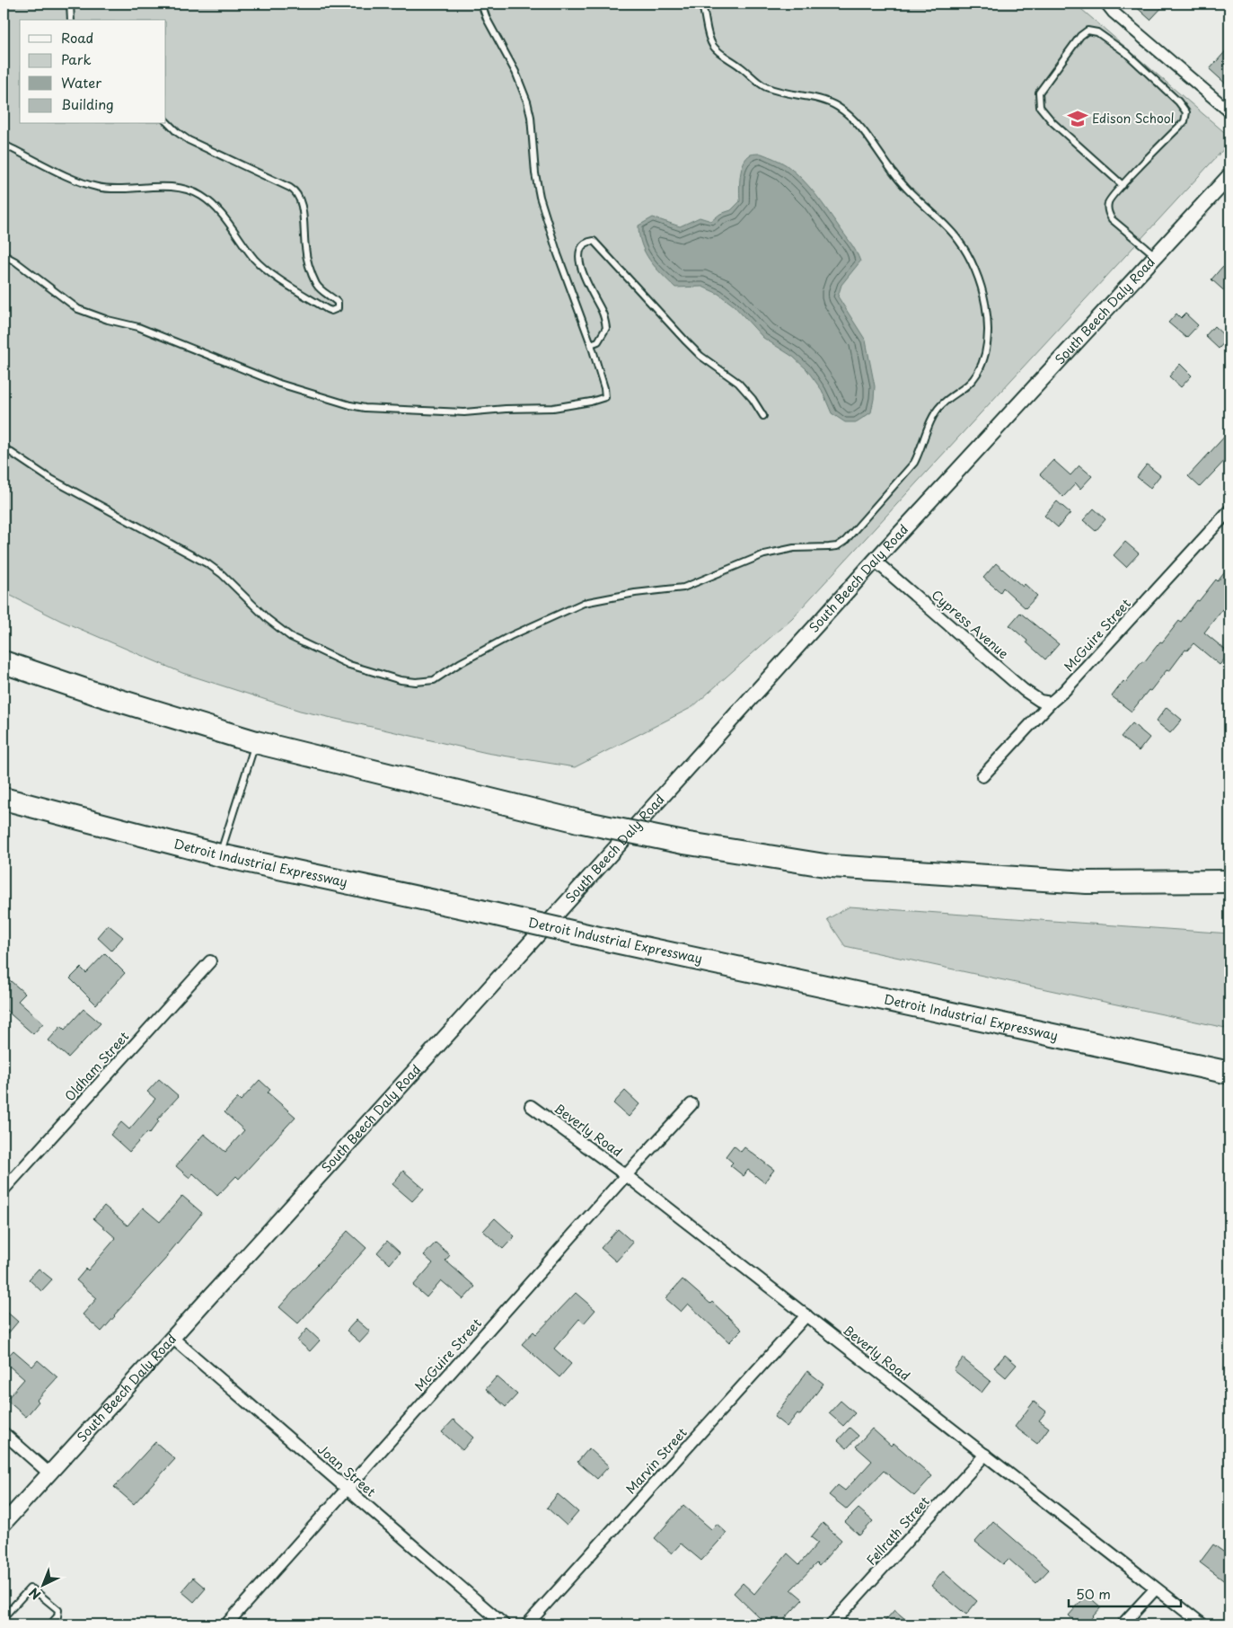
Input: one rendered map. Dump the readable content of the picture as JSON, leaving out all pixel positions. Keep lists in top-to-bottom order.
{
  "streets": {
    "highway": ["Detroit Industrial Expressway"],
    "street": [
      "South Beech Daly Road",
      "Cypress Avenue",
      "McGuire Street",
      "Oldham Street",
      "Beverly Road",
      "Marvin Street",
      "Joan Street",
      "Fellrath Street"
    ]
  },
  "crossings": [
    ["South Beech Daly Road", "Cypress Avenue"],
    ["South Beech Daly Road", "Joan Street"],
    ["Cypress Avenue", "McGuire Street"],
    ["McGuire Street", "Beverly Road"],
    ["McGuire Street", "Joan Street"],
    ["Beverly Road", "Marvin Street"],
    ["Beverly Road", "Fellrath Street"]
  ],
  "places": {
    "school or university": ["Edison School"]
  },
  "legend": [
    "Road",
    "Park",
    "Water",
    "Building"
  ],
  "scale_bar": "50 m",
  "north": "bottom left"
}
